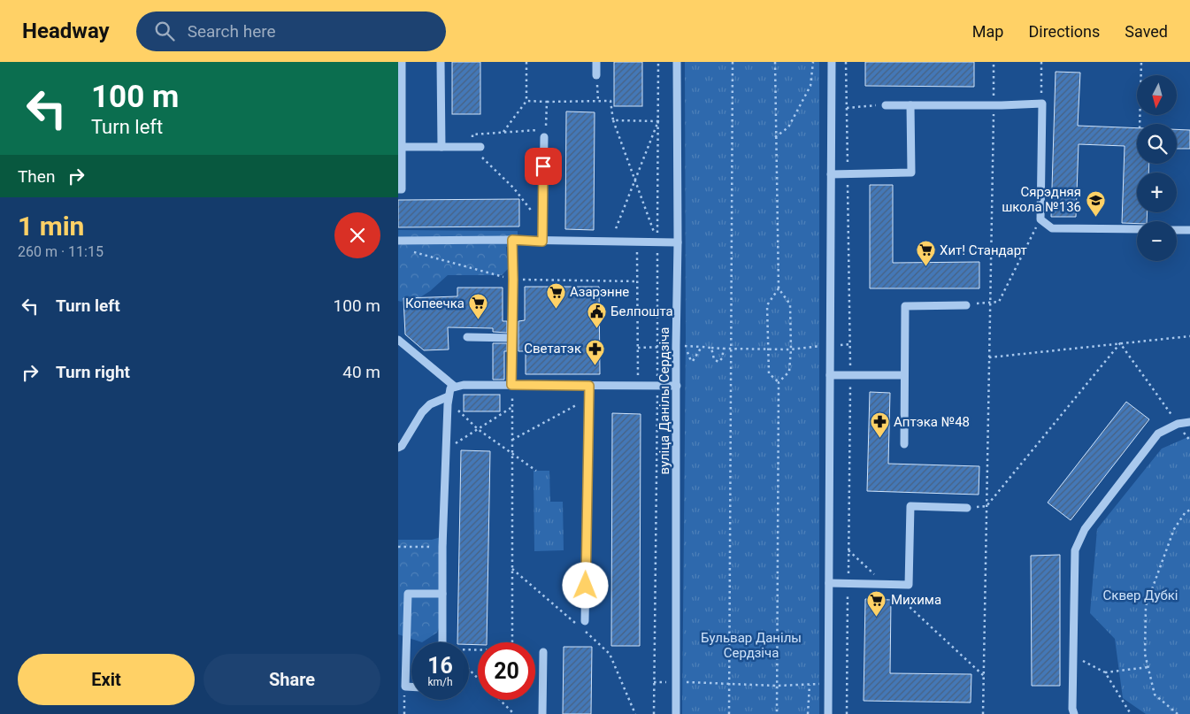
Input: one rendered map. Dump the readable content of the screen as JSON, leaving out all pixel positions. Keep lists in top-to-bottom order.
{
  "streets": {
    "street": ["вуліца Данілы Сердзіча"]
  },
  "parks": ["Сквер Дубкі", "Бульвар Данілы Сердзіча"],
  "places": {
    "school or university": ["Сярэдняя школа №136"],
    "supermarket": [
      "Хит! Стандарт",
      "Азарэнне",
      "Копеечка",
      "Михима"
    ],
    "public building": ["Белпошта"],
    "pharmacy": ["Светатэк", "Аптэка №48"]
  },
  "north": "bottom",
  "page": {
    "header": "Headway",
    "search": "Search here",
    "nav": ["Map", "Directions", "Saved"],
    "turn": ["100 m", "Turn left"],
    "map_buttons": ["+", "−"],
    "then": "Then",
    "heading": ["1 min", "260 m · 11:15"],
    "list": [
      {
        "name": "Turn left",
        "value": "100 m"
      },
      {
        "name": "Turn right",
        "value": "40 m"
      }
    ],
    "speed": "16 km/h",
    "limit": "20",
    "buttons": ["Exit", "Share"]
  }
}
